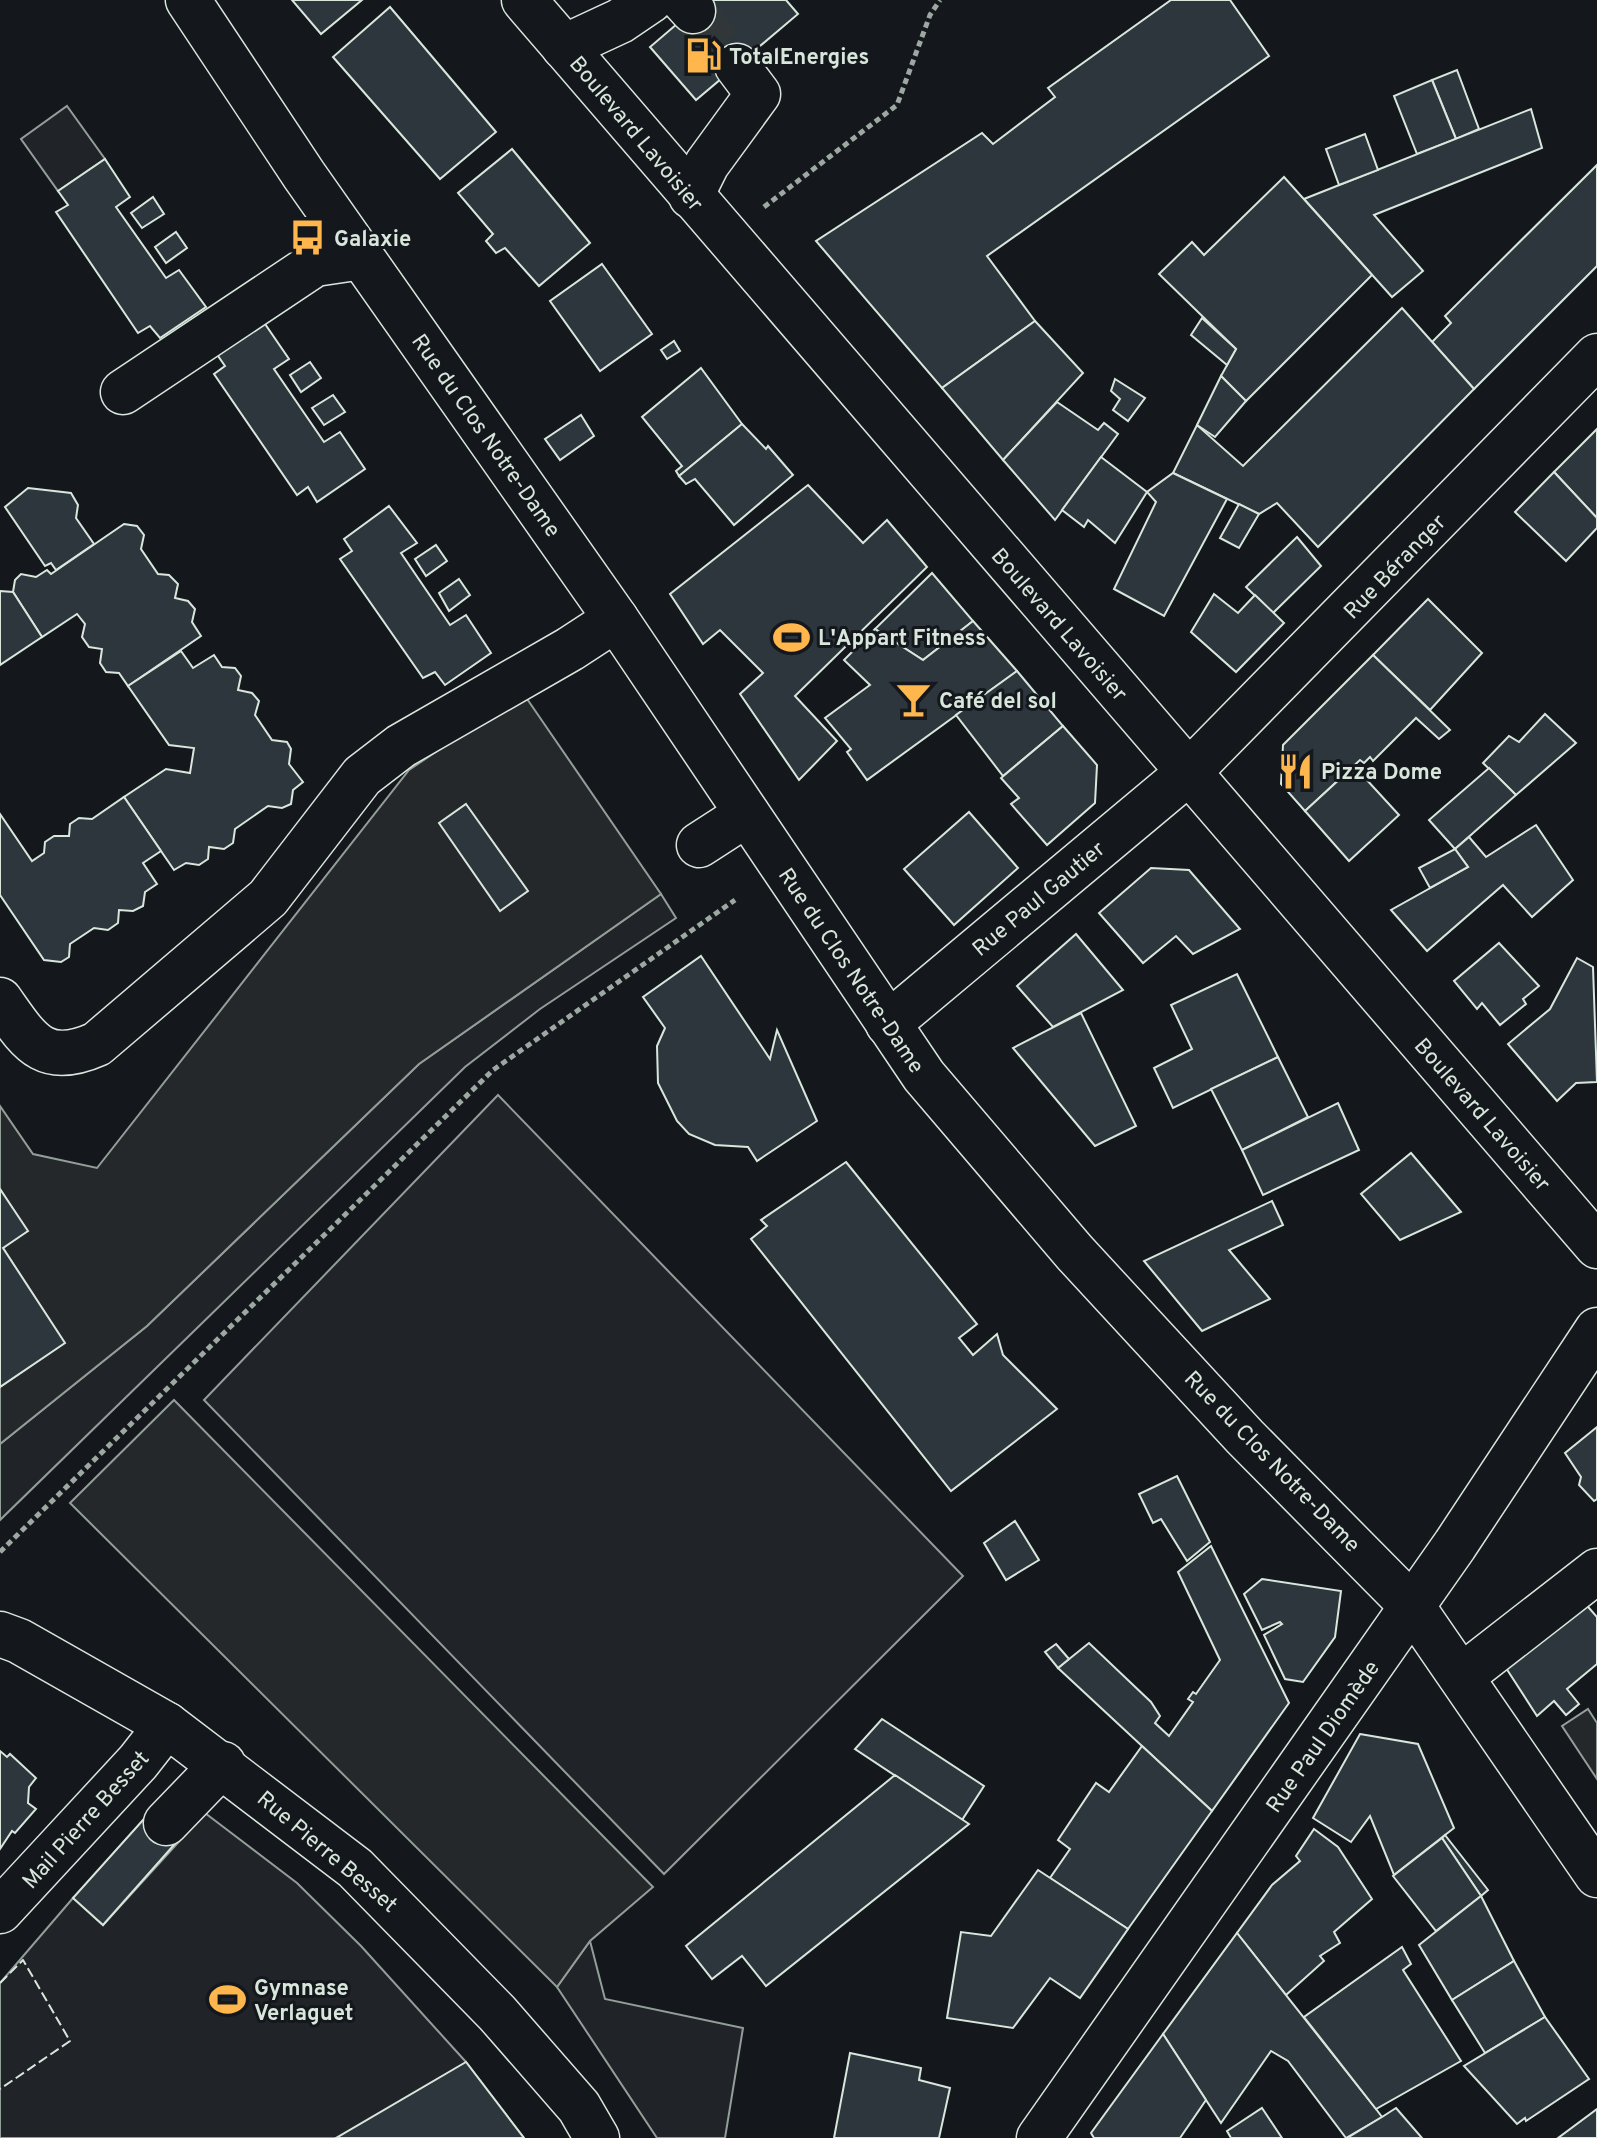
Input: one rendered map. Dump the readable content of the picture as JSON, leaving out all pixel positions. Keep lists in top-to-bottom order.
{
  "streets": {
    "main road": [
      "Boulevard Lavoisier",
      "Rue du Clos Notre-Dame",
      "Rue Béranger",
      "Rue Paul Gautier",
      "Rue Paul Diomède",
      "Mail Pierre Besset",
      "Rue Pierre Besset"
    ]
  },
  "crossings": [
    ["Boulevard Lavoisier", "Rue Béranger"],
    ["Boulevard Lavoisier", "Rue Paul Gautier"],
    ["Rue du Clos Notre-Dame", "Rue Paul Gautier"],
    ["Rue du Clos Notre-Dame", "Rue Paul Diomède"],
    ["Rue Béranger", "Rue Paul Gautier"],
    ["Mail Pierre Besset", "Rue Pierre Besset"]
  ],
  "places": {
    "fuel station": ["TotalEnergies"],
    "bus stop": ["Galaxie"],
    "sports": ["L'Appart Fitness", "Gymnase Verlaguet"],
    "bar": ["Café del sol"],
    "restaurant": ["Pizza Dome"]
  }
}
